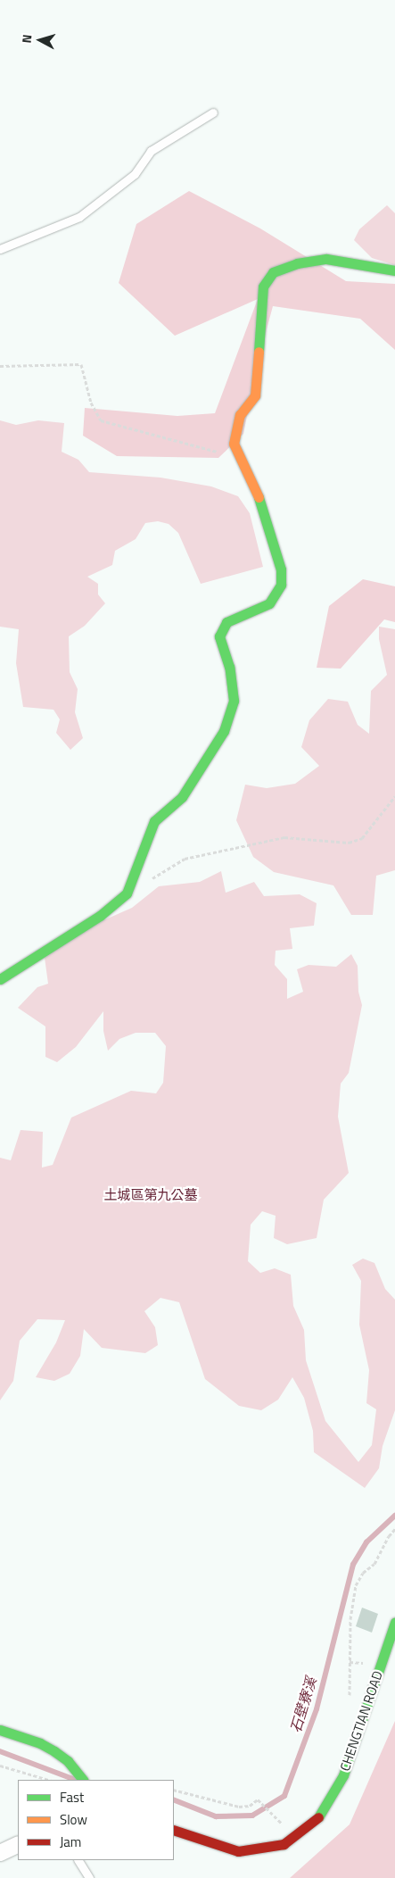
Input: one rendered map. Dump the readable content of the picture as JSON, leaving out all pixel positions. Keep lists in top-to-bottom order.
{
  "streets": {
    "street": ["CHENGTIAN ROAD"]
  },
  "water": ["石壁寮溪"],
  "parks": ["土城區第九公墓"],
  "legend": ["Fast", "Slow", "Jam"],
  "north": "left"
}
